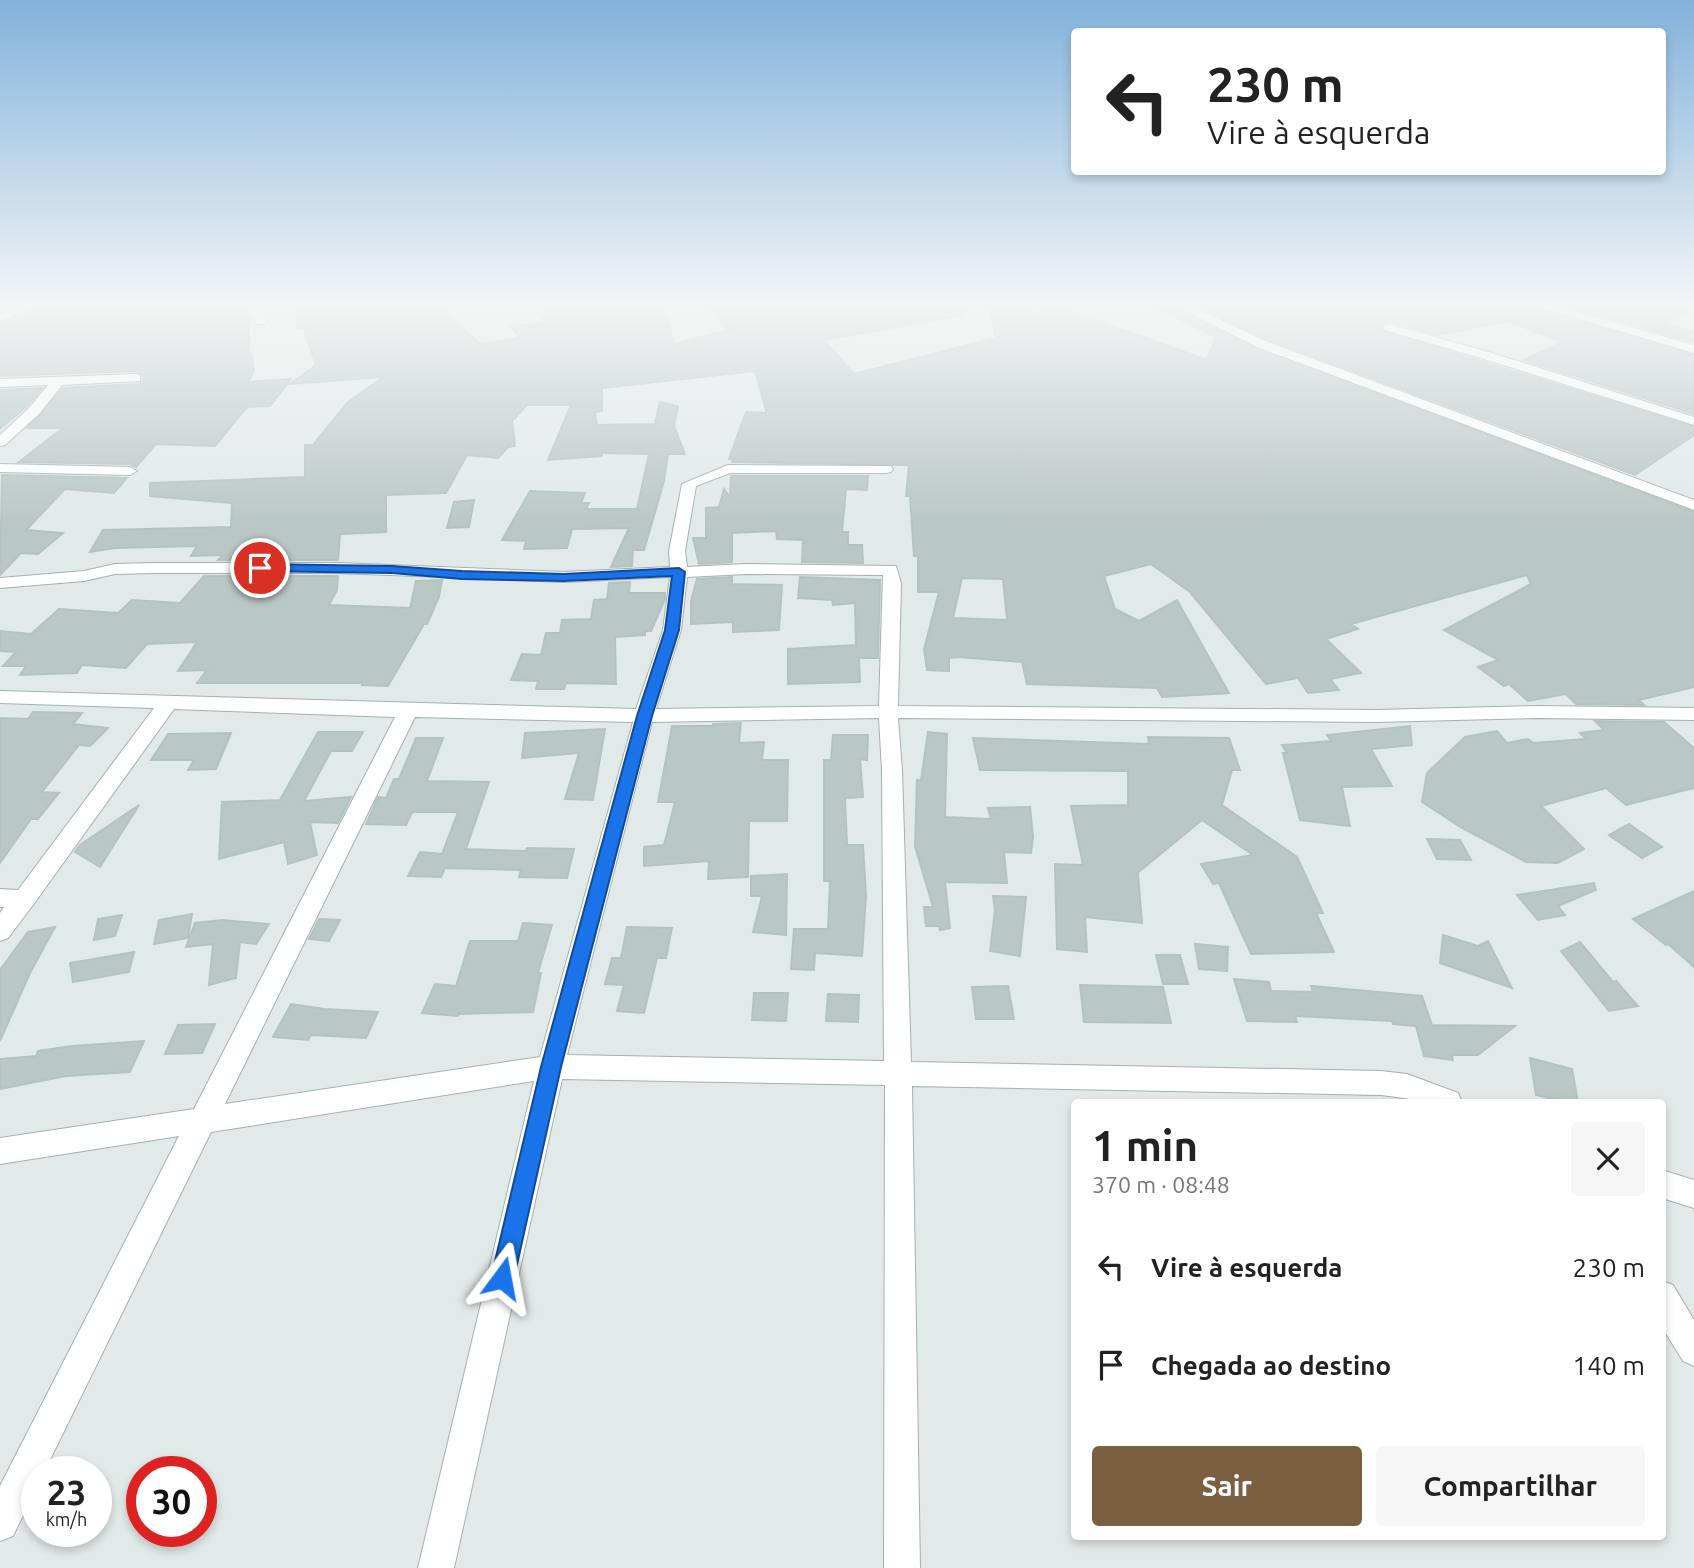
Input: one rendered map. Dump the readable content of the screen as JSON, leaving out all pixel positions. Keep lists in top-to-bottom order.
{
  "page": {
    "turn": ["230 m", "Vire à esquerda"],
    "heading": ["1 min", "370 m · 08:48"],
    "list": [
      {
        "name": "Vire à esquerda",
        "value": "230 m"
      },
      {
        "name": "Chegada ao destino",
        "value": "140 m"
      }
    ],
    "buttons": ["Sair", "Compartilhar"],
    "speed": "23 km/h",
    "limit": "30"
  }
}
